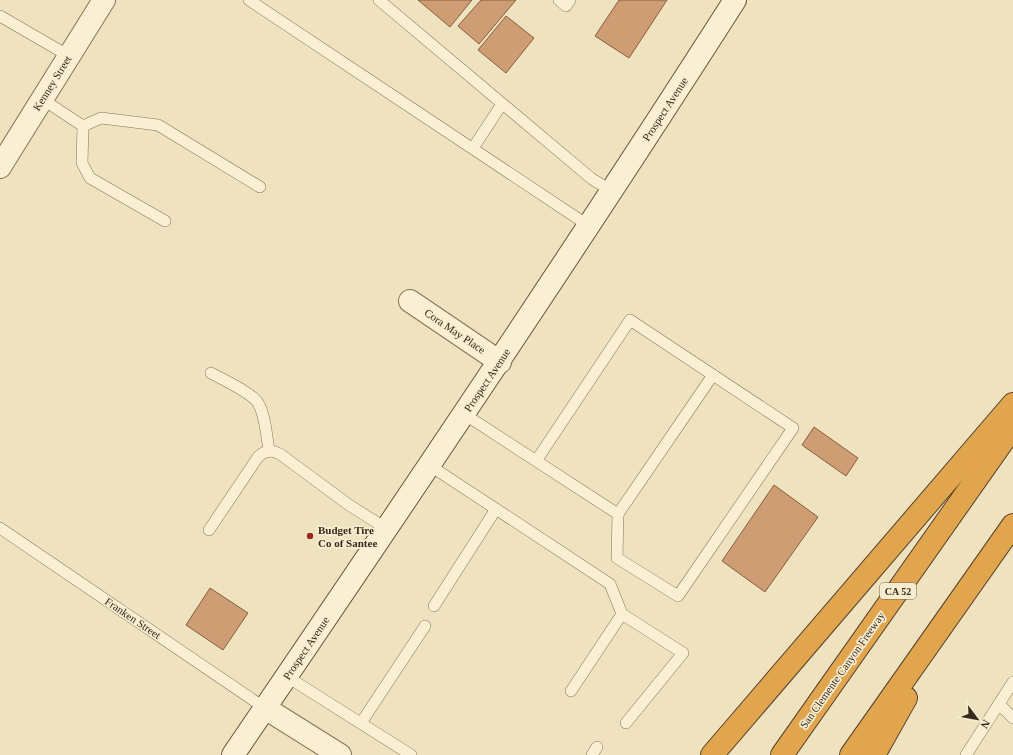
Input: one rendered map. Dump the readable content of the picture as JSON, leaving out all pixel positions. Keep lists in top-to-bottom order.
{
  "streets": {
    "highway": ["CA 52", "San Clemente Canyon Freeway"],
    "main road": ["Kenney Street", "Prospect Avenue", "Cora May Place"],
    "lane": ["Franken Street"]
  },
  "crossings": [
    ["Prospect Avenue", "Cora May Place"],
    ["Prospect Avenue", "Franken Street"]
  ],
  "places": ["Budget Tire Co of Santee"],
  "north": "bottom right"
}
